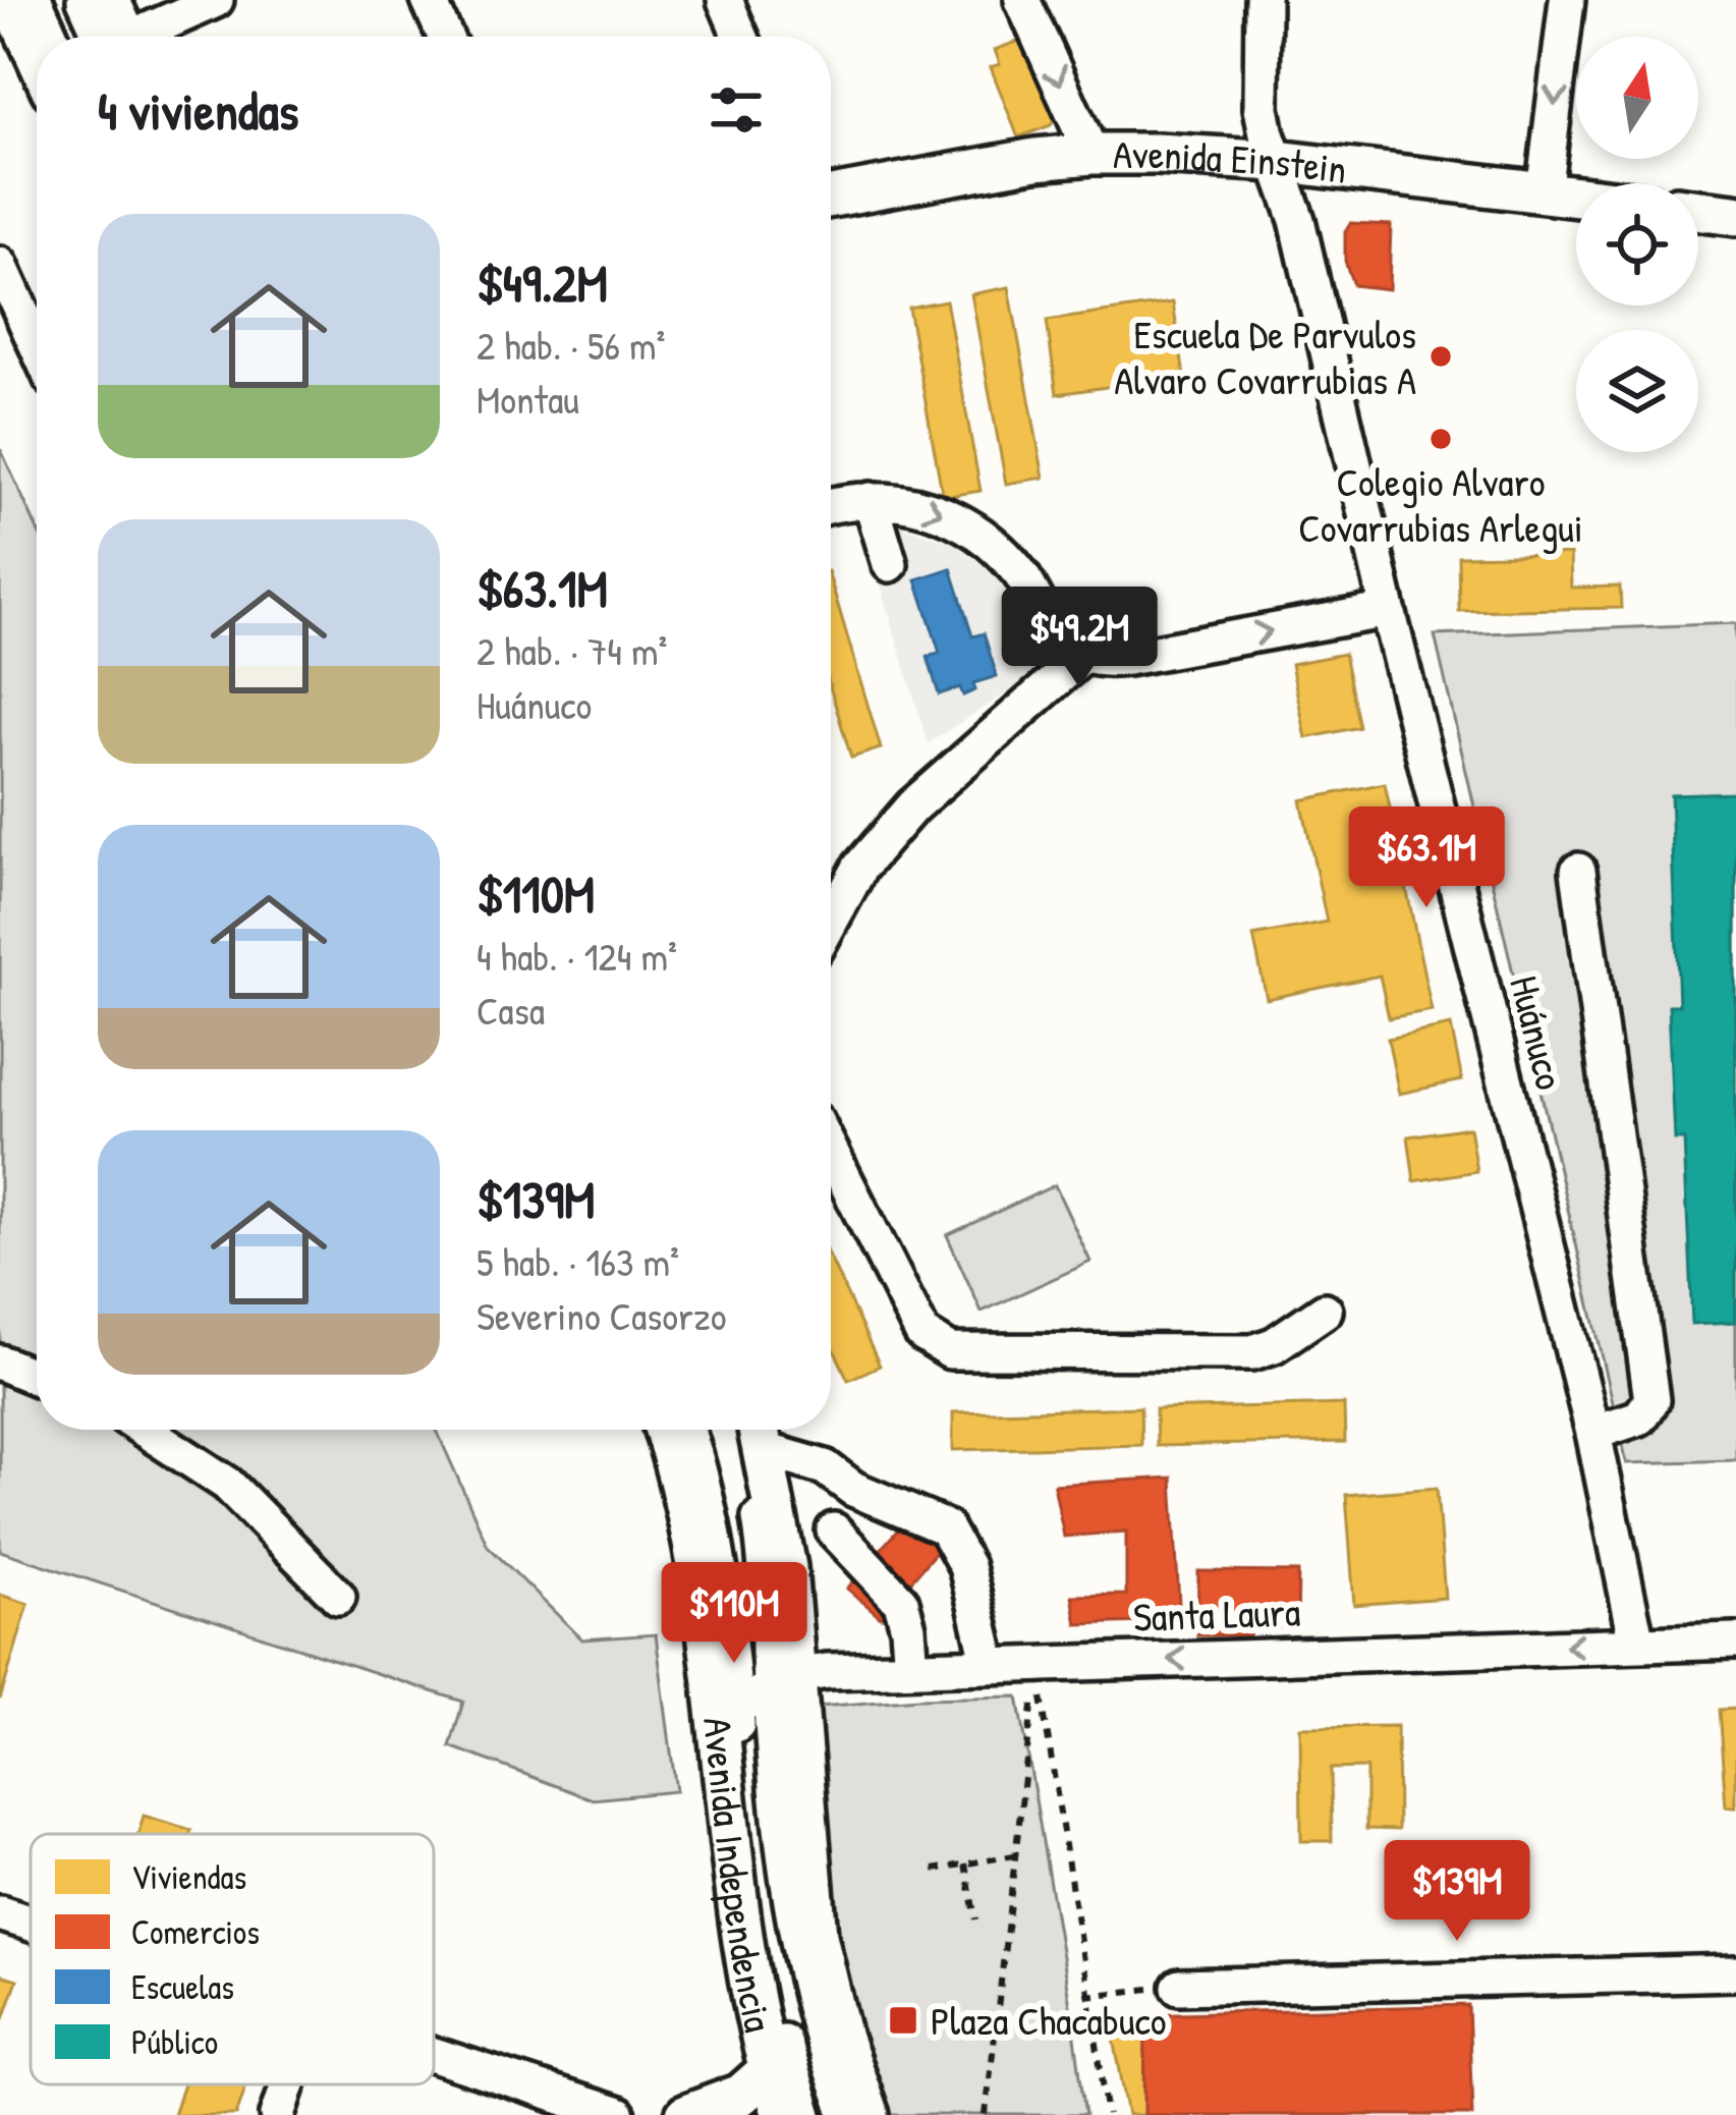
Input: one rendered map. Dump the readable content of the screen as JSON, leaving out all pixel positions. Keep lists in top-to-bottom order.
{
  "streets": {
    "main road": ["Avenida Einstein", "Avenida Independencia"],
    "street": ["Huánuco", "Santa Laura"]
  },
  "crossings": [
    ["Avenida Einstein", "Huánuco"],
    ["Huánuco", "Santa Laura"],
    ["Santa Laura", "Avenida Independencia"]
  ],
  "one_way": ["Santa Laura"],
  "places": {
    "other": ["Escuela De Parvulos Alvaro Covarrubias A", "Colegio Alvaro Covarrubias Arlegui"],
    "transit": ["Plaza Chacabuco"]
  },
  "legend": [
    "Viviendas",
    "Comercios",
    "Escuelas",
    "Público"
  ],
  "north": "top",
  "page": {
    "heading": "4 viviendas",
    "list": [
      {
        "name": "$49.2M",
        "note": "2 hab. · 56 m² · Montau"
      },
      {
        "name": "$63.1M",
        "note": "2 hab. · 74 m² · Huánuco"
      },
      {
        "name": "$110M",
        "note": "4 hab. · 124 m² · Casa"
      },
      {
        "name": "$139M",
        "note": "5 hab. · 163 m² · Severino Casorzo"
      }
    ],
    "price": [
      "$49.2M",
      "$63.1M",
      "$110M",
      "$139M"
    ]
  }
}
